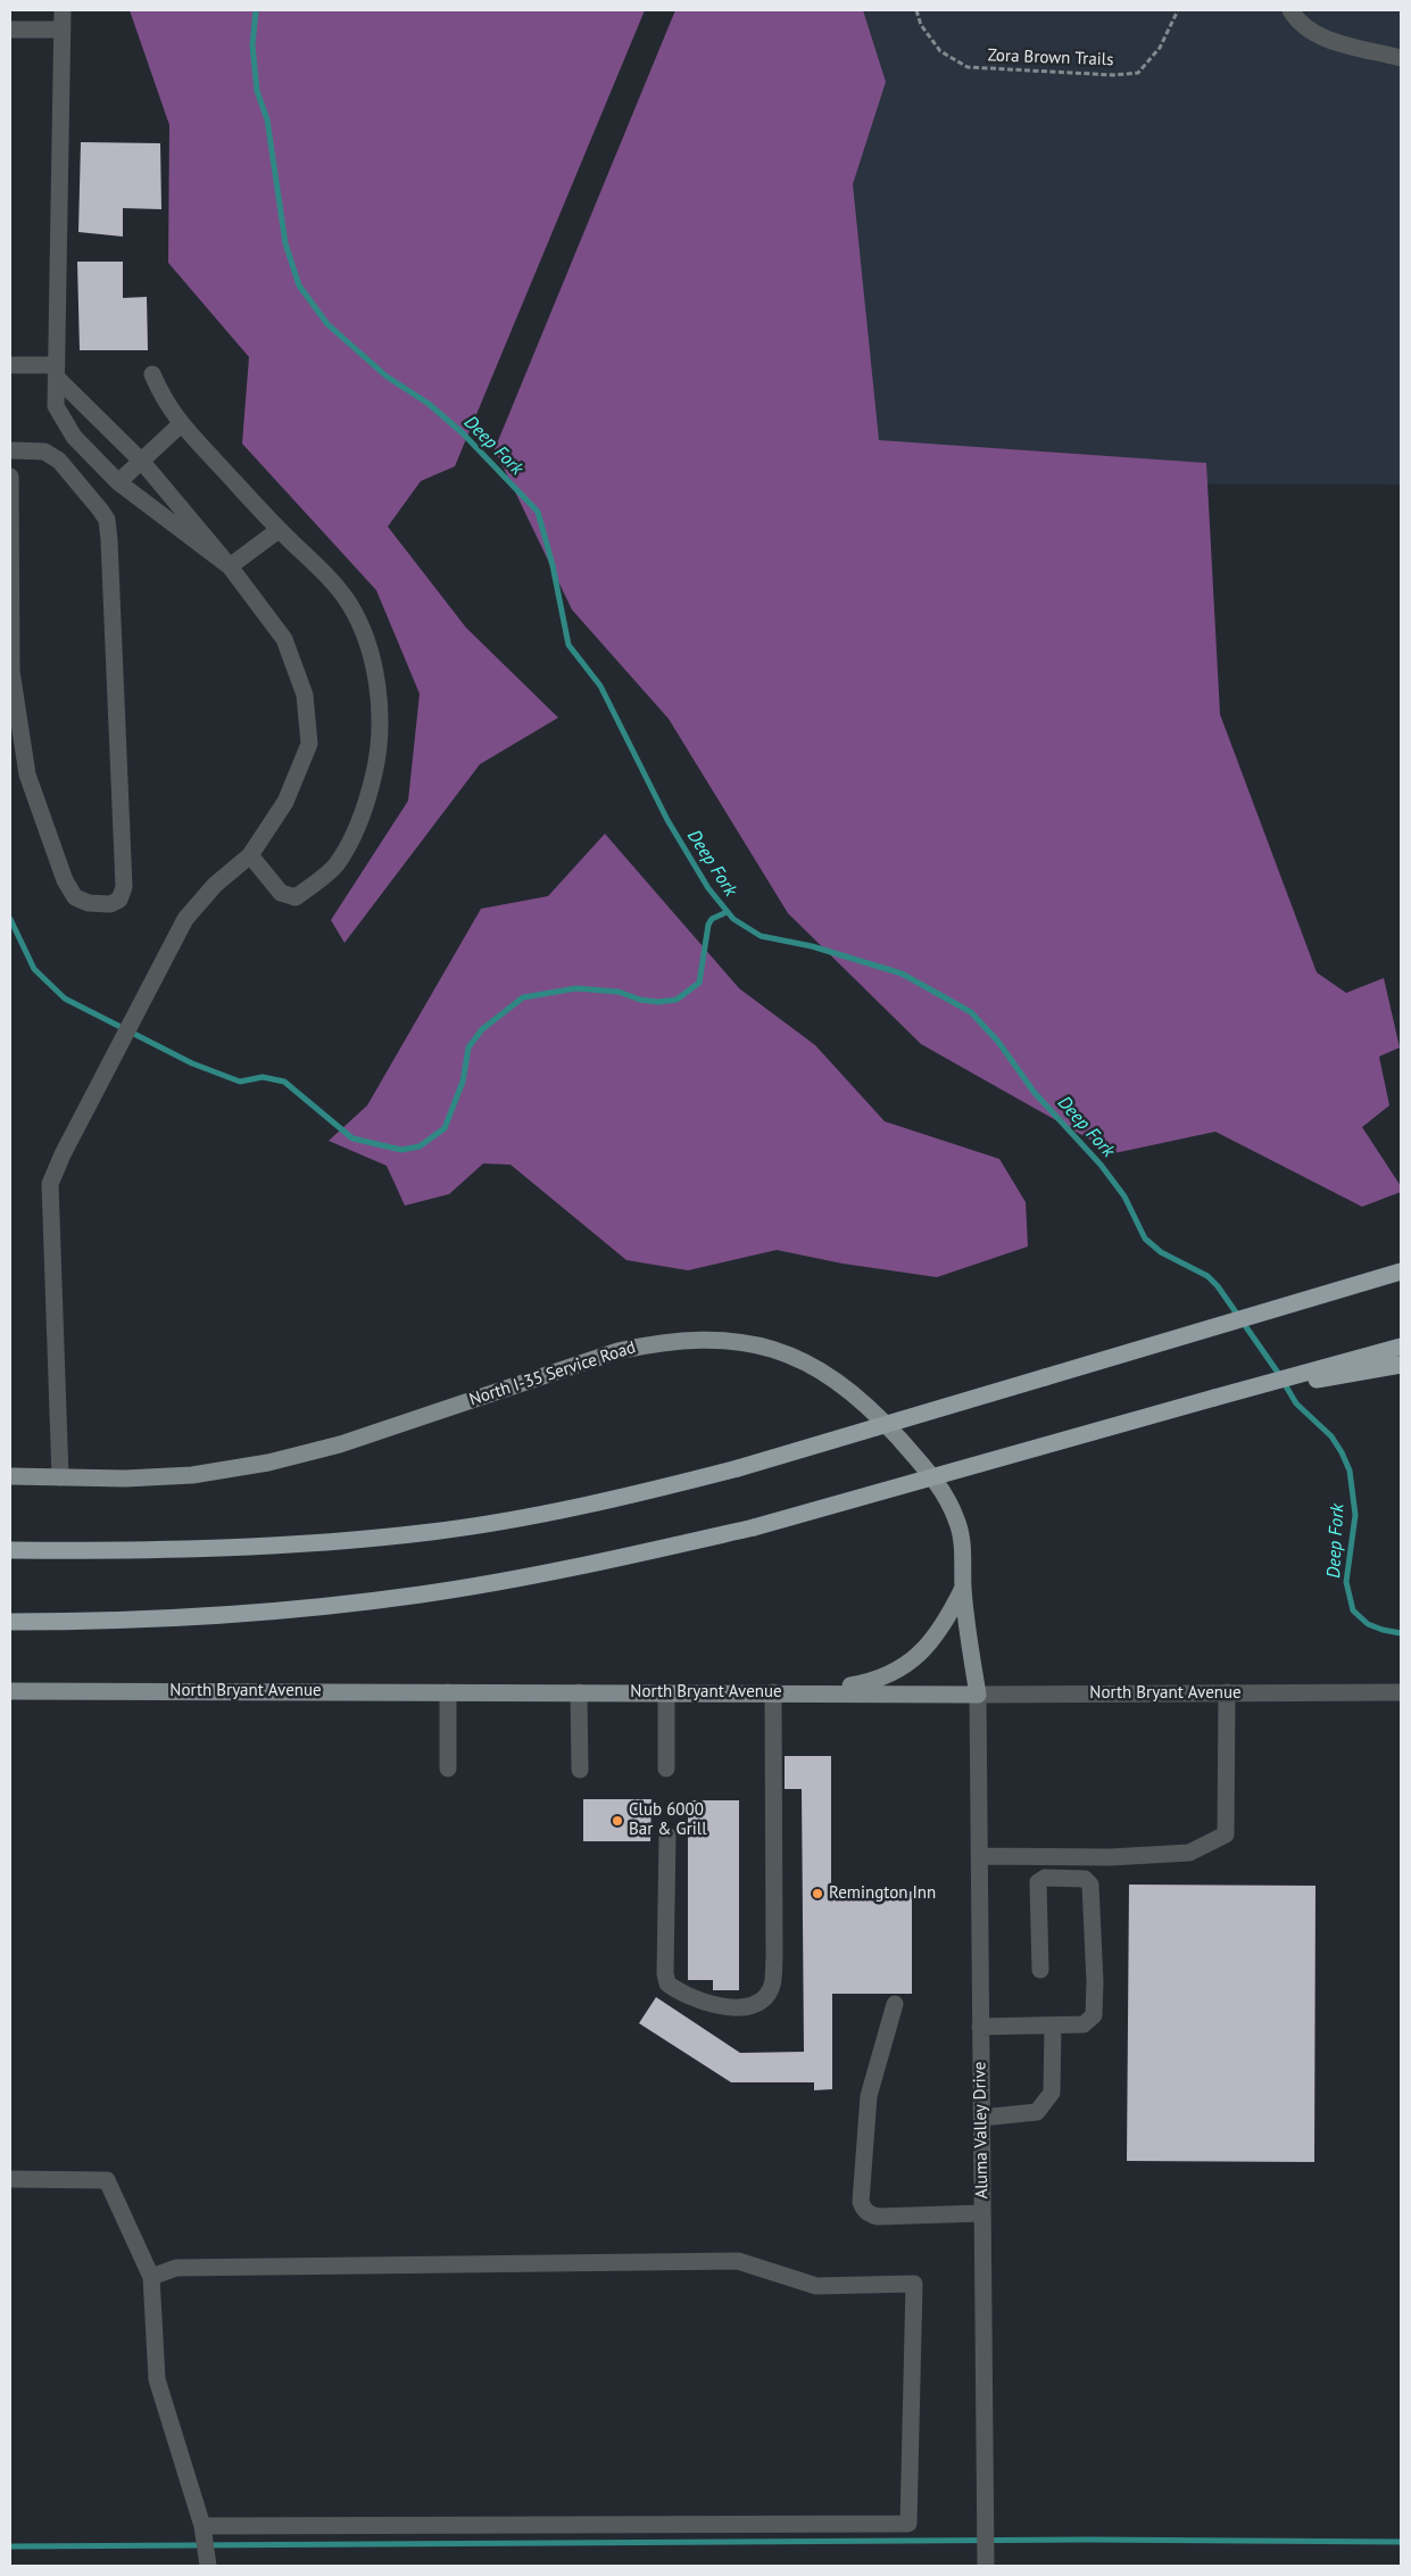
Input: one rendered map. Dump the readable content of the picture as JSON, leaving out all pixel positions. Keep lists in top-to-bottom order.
{
  "streets": {
    "main road": ["North I-35 Service Road", "North Bryant Avenue"],
    "street": ["Aluma Valley Drive"],
    "path": ["Zora Brown Trails"]
  },
  "crossings": [
    ["North I-35 Service Road", "North Bryant Avenue"],
    ["North I-35 Service Road", "Aluma Valley Drive"],
    ["North Bryant Avenue", "Aluma Valley Drive"]
  ],
  "water": ["Deep Fork"],
  "places": ["Club 6000 Bar & Grill", "Remington Inn"]
}
